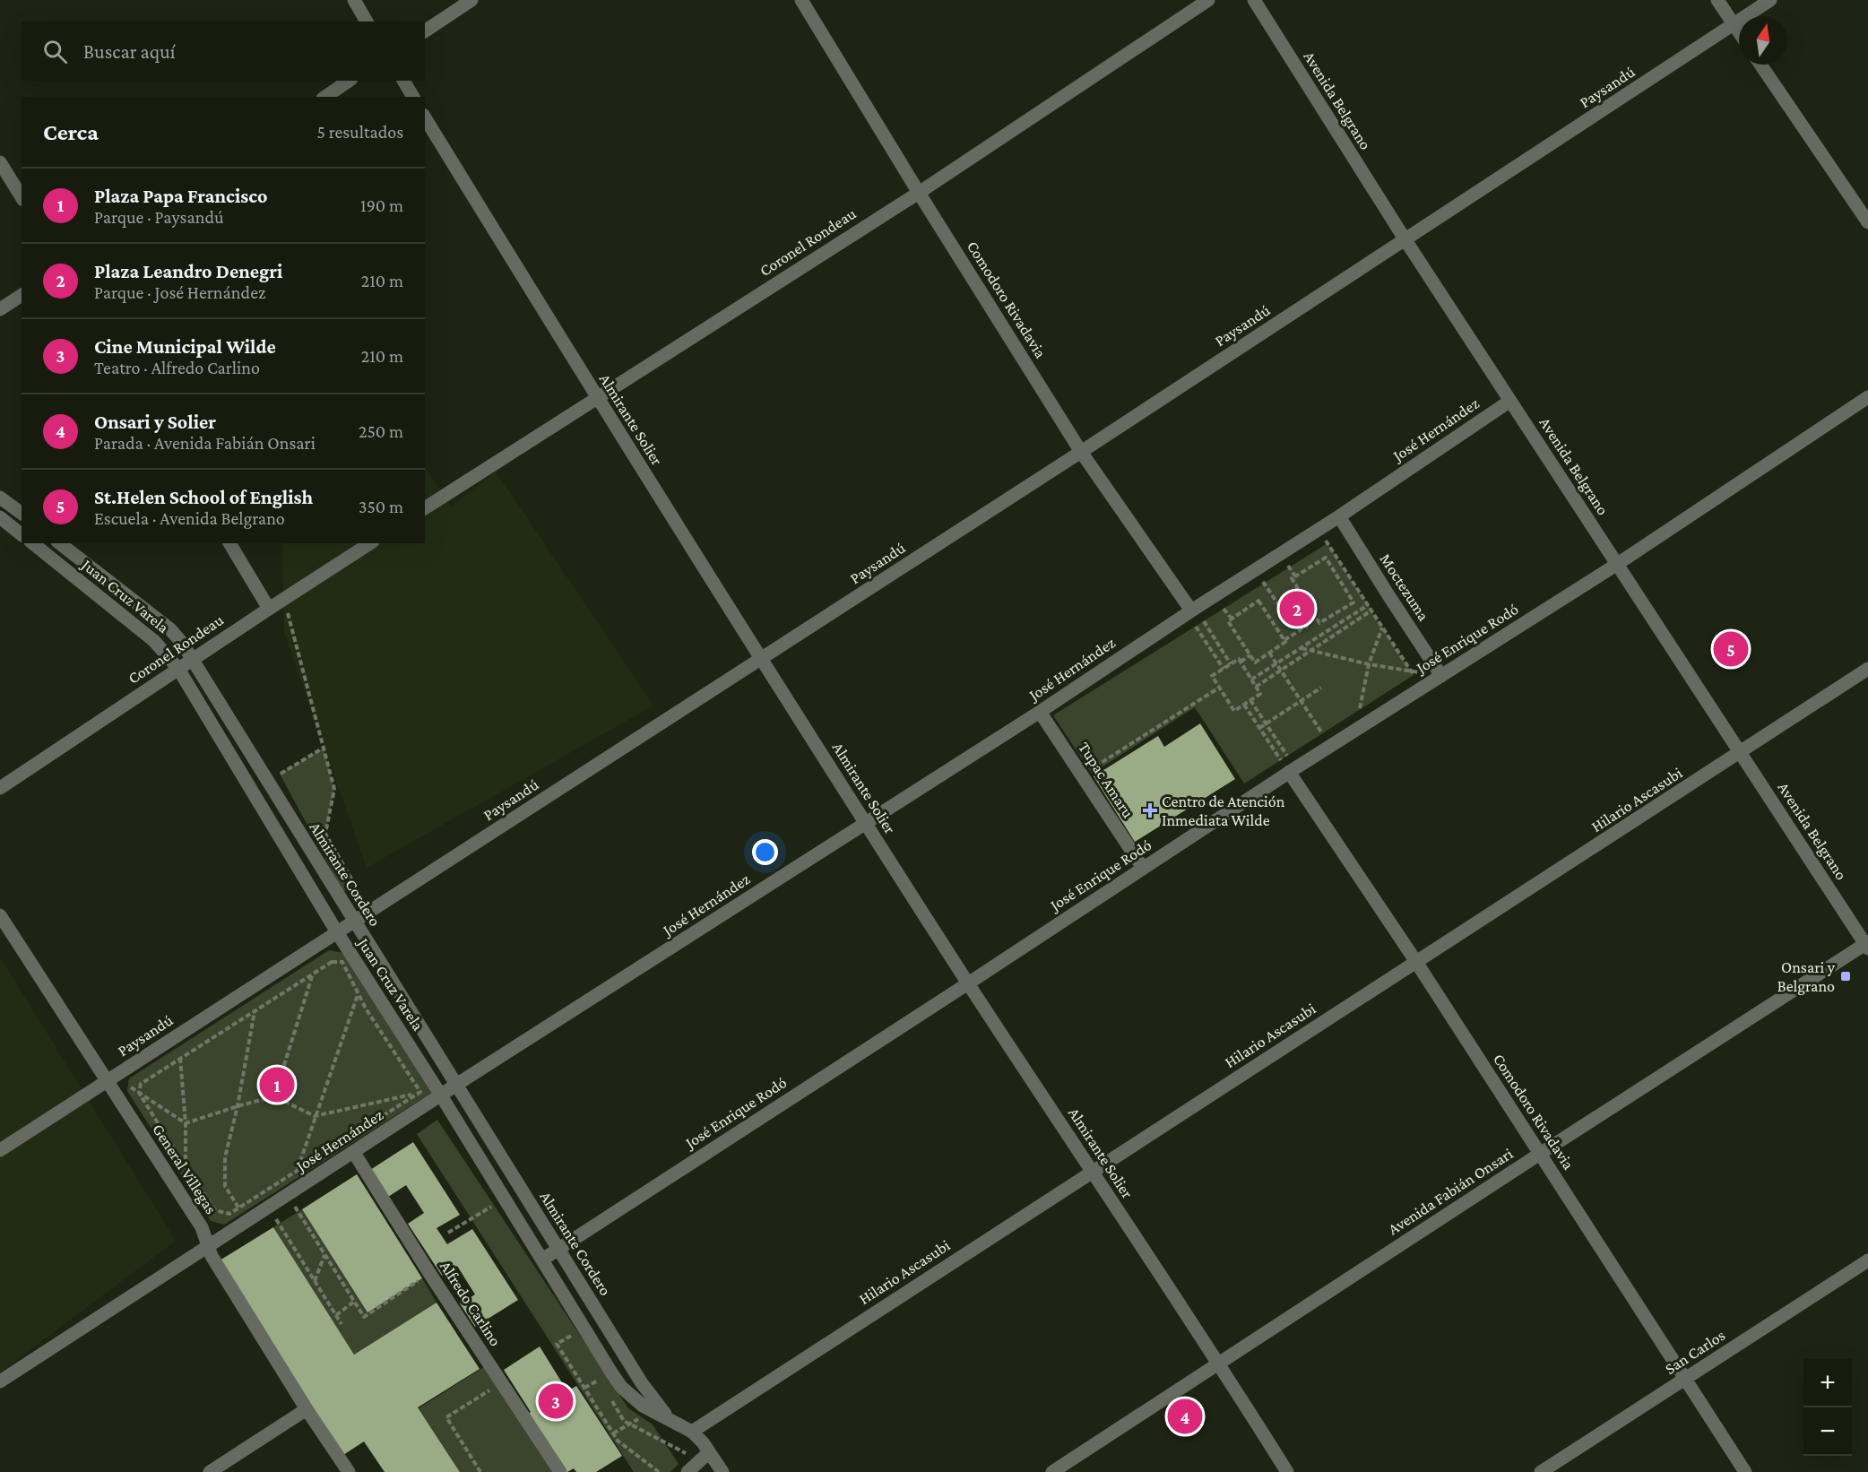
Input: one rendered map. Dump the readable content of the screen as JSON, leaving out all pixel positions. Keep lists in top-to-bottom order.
{
  "streets": {
    "street": [
      "Paysandú",
      "Avenida Belgrano",
      "Coronel Rondeau",
      "Comodoro Rivadavia",
      "Almirante Solier",
      "José Hernández",
      "Moctezuma",
      "Juan Cruz Varela",
      "José Enrique Rodó",
      "Tupac Amaru",
      "Hilario Ascasubi",
      "Almirante Cordero",
      "General Villegas",
      "Avenida Fabián Onsari",
      "Alfredo Carlino",
      "San Carlos"
    ]
  },
  "crossings": [
    ["Paysandú", "Avenida Belgrano"],
    ["Paysandú", "Comodoro Rivadavia"],
    ["Paysandú", "Almirante Solier"],
    ["Paysandú", "Juan Cruz Varela"],
    ["Paysandú", "Almirante Cordero"],
    ["Paysandú", "General Villegas"],
    ["Avenida Belgrano", "José Hernández"],
    ["Avenida Belgrano", "José Enrique Rodó"],
    ["Avenida Belgrano", "Hilario Ascasubi"],
    ["Avenida Belgrano", "Avenida Fabián Onsari"],
    ["Coronel Rondeau", "Comodoro Rivadavia"],
    ["Coronel Rondeau", "Almirante Solier"],
    ["Coronel Rondeau", "Juan Cruz Varela"],
    ["Coronel Rondeau", "Almirante Cordero"],
    ["Comodoro Rivadavia", "José Hernández"],
    ["Comodoro Rivadavia", "José Enrique Rodó"],
    ["Comodoro Rivadavia", "Hilario Ascasubi"],
    ["Comodoro Rivadavia", "Avenida Fabián Onsari"],
    ["Comodoro Rivadavia", "San Carlos"],
    ["Almirante Solier", "José Hernández"],
    ["Almirante Solier", "José Enrique Rodó"],
    ["Almirante Solier", "Hilario Ascasubi"],
    ["Almirante Solier", "Avenida Fabián Onsari"],
    ["José Hernández", "Moctezuma"],
    ["José Hernández", "Juan Cruz Varela"],
    ["José Hernández", "Tupac Amaru"],
    ["José Hernández", "Almirante Cordero"],
    ["José Hernández", "General Villegas"],
    ["José Hernández", "Alfredo Carlino"],
    ["Moctezuma", "José Enrique Rodó"],
    ["Juan Cruz Varela", "José Enrique Rodó"],
    ["Juan Cruz Varela", "Hilario Ascasubi"],
    ["Juan Cruz Varela", "Almirante Cordero"],
    ["José Enrique Rodó", "Tupac Amaru"],
    ["José Enrique Rodó", "Almirante Cordero"]
  ],
  "places": {
    "health": ["Centro de Atención Inmediata Wilde"],
    "transit": ["Onsari y Belgrano"]
  },
  "north": "top",
  "page": {
    "search": "Buscar aquí",
    "heading": ["Cerca", "5 resultados"],
    "list": [
      {
        "mark": "1",
        "name": "Plaza Papa Francisco",
        "note": "Parque · Paysandú",
        "value": "190 m"
      },
      {
        "mark": "2",
        "name": "Plaza Leandro Denegri",
        "note": "Parque · José Hernández",
        "value": "210 m"
      },
      {
        "mark": "3",
        "name": "Cine Municipal Wilde",
        "note": "Teatro · Alfredo Carlino",
        "value": "210 m"
      },
      {
        "mark": "4",
        "name": "Onsari y Solier",
        "note": "Parada · Avenida Fabián Onsari",
        "value": "250 m"
      },
      {
        "mark": "5",
        "name": "St.Helen School of English",
        "note": "Escuela · Avenida Belgrano",
        "value": "350 m"
      }
    ],
    "pins": [
      "2",
      "5",
      "1",
      "3",
      "4"
    ],
    "map_buttons": ["+", "−"]
  }
}
